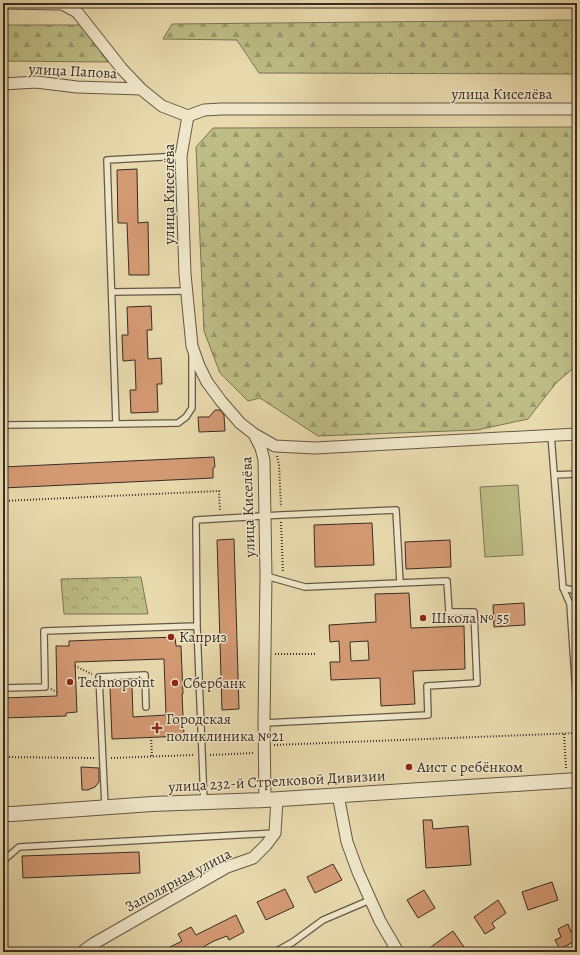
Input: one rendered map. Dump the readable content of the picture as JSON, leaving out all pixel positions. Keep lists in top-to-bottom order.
{
  "streets": {
    "street": [
      "улица Папова",
      "улица Киселёва",
      "улица 232-й Стрелковой Дивизии",
      "Заполярная улица"
    ]
  },
  "crossings": [
    ["улица Киселёва", "улица 232-й Стрелковой Дивизии"]
  ],
  "places": {
    "other": [
      "Школа № 55",
      "Каприз",
      "Technopoint",
      "Сбербанк",
      "Аист с ребёнком"
    ],
    "health": ["Городская поликлиника №21"]
  }
}
